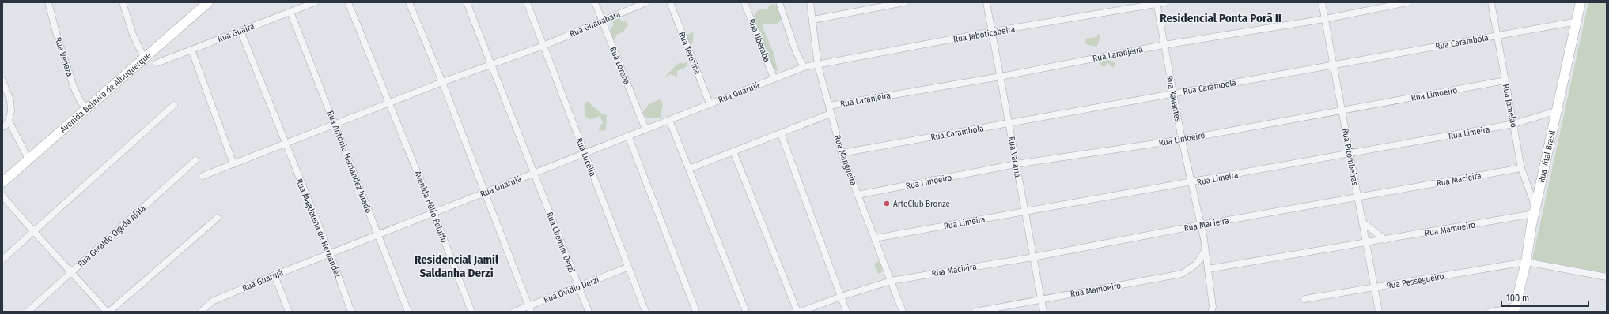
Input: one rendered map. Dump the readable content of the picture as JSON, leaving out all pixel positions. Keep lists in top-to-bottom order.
{
  "streets": {
    "main road": ["Avenida Belmiro de Albuquerque", "Rua Vital Brasil"],
    "street": [
      "Rua Guanabara",
      "Rua Guaira",
      "Rua Jaboticabeira",
      "Rua Uberaba",
      "Rua Carambola",
      "Rua Terezina",
      "Rua Laranjeira",
      "Rua Veneza",
      "Rua Lorena",
      "Rua Guarujá",
      "Rua Limoeiro",
      "Rua Xavantes",
      "Rua Jamelão",
      "Rua Limeira",
      "Rua Lucélia",
      "Rua Vacaria",
      "Rua Pitombeiras",
      "Rua Mangueira",
      "Rua Antonio Hernandez Jurado",
      "Rua Macieira",
      "Avenida Hélio Peluffo",
      "Rua Magdalena de Hernandez",
      "Rua Mamoeiro",
      "Rua Geraldo Ogeda Ajala",
      "Rua Chemim Derzi",
      "Rua Pessegueiro",
      "Rua Ovidio Derzi"
    ]
  },
  "crossings": [
    ["Rua Guanabara", "Rua Lorena"],
    ["Rua Guanabara", "Rua Lucélia"],
    ["Rua Guanabara", "Rua Antonio Hernandez Jurado"],
    ["Rua Guanabara", "Avenida Hélio Peluffo"],
    ["Rua Guanabara", "Rua Magdalena de Hernandez"],
    ["Rua Guanabara", "Rua Chemim Derzi"],
    ["Rua Guaira", "Rua Antonio Hernandez Jurado"],
    ["Rua Guaira", "Rua Magdalena de Hernandez"],
    ["Rua Jaboticabeira", "Rua Guarujá"],
    ["Rua Jaboticabeira", "Rua Xavantes"],
    ["Rua Jaboticabeira", "Rua Vacaria"],
    ["Rua Jaboticabeira", "Rua Mangueira"],
    ["Rua Uberaba", "Rua Guarujá"],
    ["Rua Carambola", "Rua Xavantes"],
    ["Rua Carambola", "Rua Jamelão"],
    ["Rua Carambola", "Rua Vacaria"],
    ["Rua Carambola", "Rua Pitombeiras"],
    ["Rua Carambola", "Rua Vital Brasil"],
    ["Rua Carambola", "Rua Mangueira"],
    ["Rua Terezina", "Rua Guarujá"],
    ["Rua Laranjeira", "Rua Xavantes"],
    ["Rua Laranjeira", "Rua Vacaria"],
    ["Rua Laranjeira", "Rua Pitombeiras"],
    ["Rua Laranjeira", "Rua Mangueira"],
    ["Rua Veneza", "Avenida Belmiro de Albuquerque"],
    ["Rua Lorena", "Rua Guarujá"],
    ["Rua Guarujá", "Rua Lucélia"],
    ["Rua Guarujá", "Rua Antonio Hernandez Jurado"],
    ["Rua Guarujá", "Avenida Hélio Peluffo"],
    ["Rua Guarujá", "Rua Magdalena de Hernandez"],
    ["Rua Guarujá", "Rua Chemim Derzi"],
    ["Rua Limoeiro", "Rua Xavantes"],
    ["Rua Limoeiro", "Rua Jamelão"],
    ["Rua Limoeiro", "Rua Vacaria"],
    ["Rua Limoeiro", "Rua Pitombeiras"],
    ["Rua Limoeiro", "Rua Mangueira"],
    ["Rua Xavantes", "Rua Limeira"],
    ["Rua Xavantes", "Rua Macieira"],
    ["Rua Xavantes", "Rua Mamoeiro"],
    ["Rua Jamelão", "Rua Limeira"],
    ["Rua Jamelão", "Rua Vital Brasil"],
    ["Rua Jamelão", "Rua Macieira"],
    ["Rua Jamelão", "Rua Mamoeiro"],
    ["Rua Limeira", "Rua Vacaria"],
    ["Rua Limeira", "Rua Pitombeiras"],
    ["Rua Limeira", "Rua Vital Brasil"],
    ["Rua Limeira", "Rua Mangueira"],
    ["Rua Lucélia", "Rua Ovidio Derzi"],
    ["Rua Vacaria", "Rua Macieira"],
    ["Rua Vacaria", "Rua Mamoeiro"],
    ["Rua Pitombeiras", "Rua Macieira"],
    ["Rua Pitombeiras", "Rua Mamoeiro"],
    ["Rua Pitombeiras", "Rua Pessegueiro"],
    ["Rua Vital Brasil", "Rua Mamoeiro"],
    ["Rua Vital Brasil", "Rua Pessegueiro"],
    ["Rua Mangueira", "Rua Macieira"],
    ["Rua Chemim Derzi", "Rua Ovidio Derzi"]
  ],
  "districts": ["Residencial Ponta Porã II", "Residencial Jamil Saldanha Derzi"],
  "places": ["ArteClub Bronze"],
  "scale_bar": "100 m"
}
